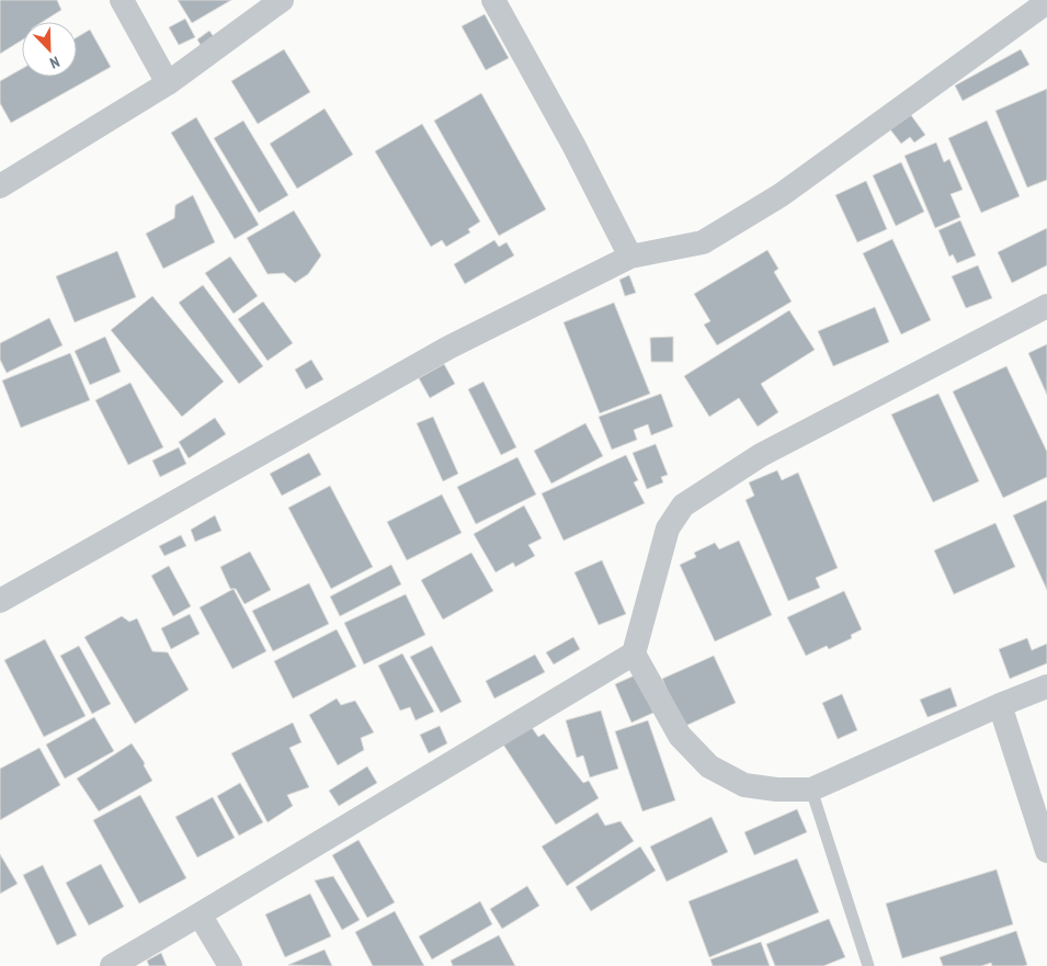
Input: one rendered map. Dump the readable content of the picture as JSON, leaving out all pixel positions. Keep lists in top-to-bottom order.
{
  "north": "bottom right"
}
